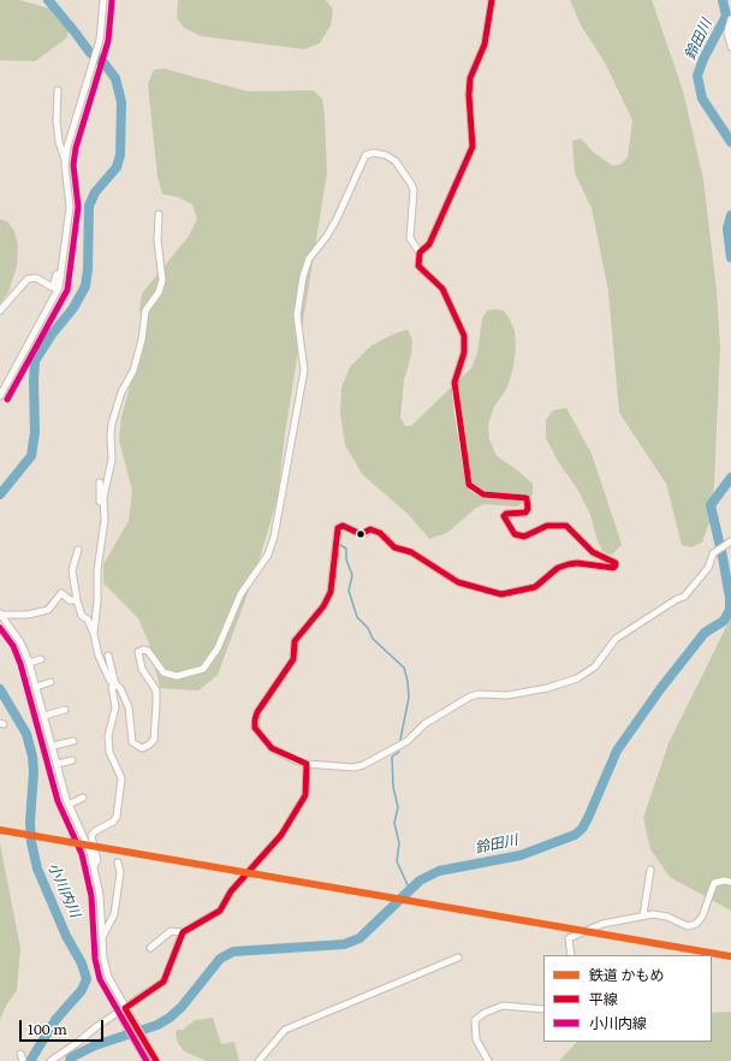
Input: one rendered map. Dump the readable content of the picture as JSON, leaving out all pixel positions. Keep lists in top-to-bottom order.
{
  "water": ["鈴田川", "小川内川"],
  "lines": ["transit line 平線", "transit line 小川内線", "rail line かもめ"],
  "legend": ["鉄道 かもめ", "平線", "小川内線"],
  "scale_bar": "100 m"
}
